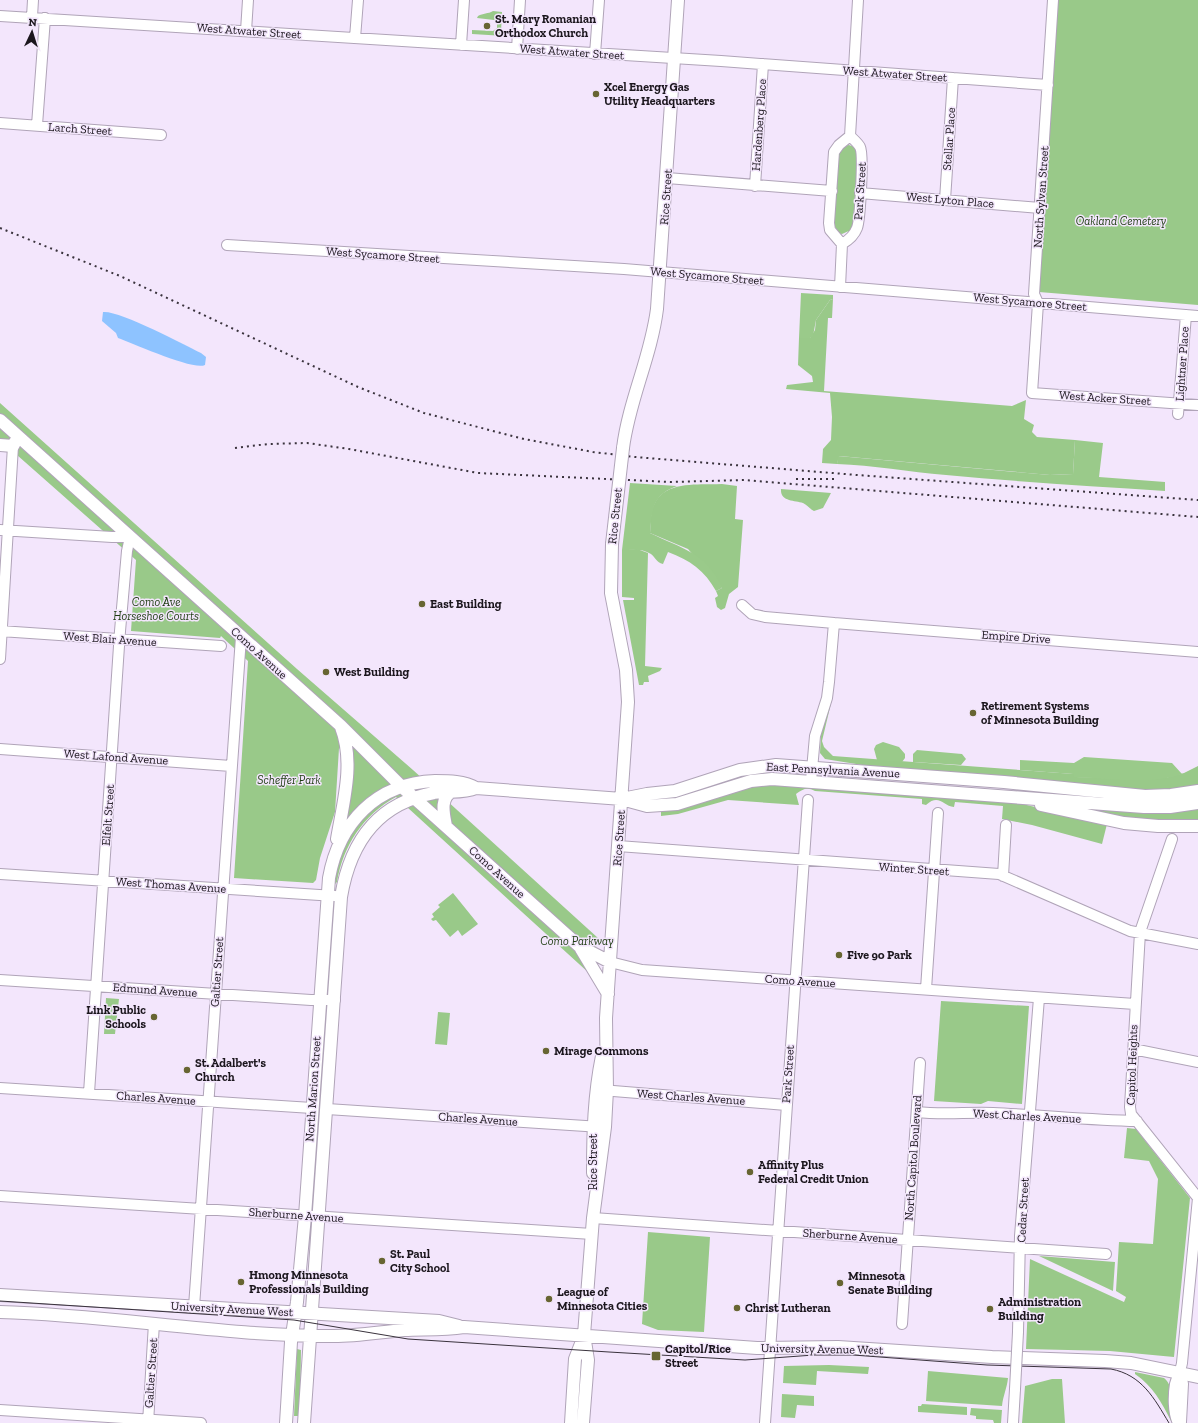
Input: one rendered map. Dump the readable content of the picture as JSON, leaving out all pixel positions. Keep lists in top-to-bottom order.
{
  "streets": {
    "main road": [
      "Rice Street",
      "Como Avenue",
      "East Pennsylvania Avenue",
      "North Marion Street",
      "University Avenue West"
    ],
    "street": [
      "West Atwater Street",
      "Hardenberg Place",
      "Larch Street",
      "Stellar Place",
      "Park Street",
      "North Sylvan Street",
      "West Lyton Place",
      "West Sycamore Street",
      "Lightner Place",
      "West Acker Street",
      "Empire Drive",
      "West Blair Avenue",
      "West Lafond Avenue",
      "Elfelt Street",
      "Winter Street",
      "West Thomas Avenue",
      "Galtier Street",
      "Edmund Avenue",
      "Capitol Heights",
      "West Charles Avenue",
      "Charles Avenue",
      "North Capitol Boulevard",
      "Cedar Street",
      "Sherburne Avenue"
    ]
  },
  "crossings": [
    ["West Atwater Street", "Hardenberg Place"],
    ["West Atwater Street", "Stellar Place"],
    ["West Atwater Street", "Rice Street"],
    ["West Atwater Street", "North Sylvan Street"],
    ["Stellar Place", "West Lyton Place"],
    ["Park Street", "West Lyton Place"],
    ["Park Street", "Como Avenue"],
    ["Park Street", "Winter Street"],
    ["Park Street", "West Charles Avenue"],
    ["Park Street", "Sherburne Avenue"],
    ["Park Street", "University Avenue West"],
    ["Rice Street", "West Sycamore Street"],
    ["Rice Street", "Como Avenue"],
    ["Rice Street", "East Pennsylvania Avenue"],
    ["Rice Street", "Winter Street"],
    ["Rice Street", "West Charles Avenue"],
    ["Rice Street", "Charles Avenue"],
    ["Rice Street", "Sherburne Avenue"],
    ["Rice Street", "University Avenue West"],
    ["North Sylvan Street", "West Lyton Place"],
    ["North Sylvan Street", "West Sycamore Street"],
    ["North Sylvan Street", "West Acker Street"],
    ["West Sycamore Street", "Lightner Place"],
    ["Lightner Place", "West Acker Street"],
    ["West Blair Avenue", "Elfelt Street"],
    ["Como Avenue", "Elfelt Street"],
    ["Como Avenue", "Galtier Street"],
    ["Como Avenue", "Capitol Heights"],
    ["Como Avenue", "North Marion Street"],
    ["Como Avenue", "Cedar Street"],
    ["West Lafond Avenue", "Elfelt Street"],
    ["West Lafond Avenue", "Galtier Street"],
    ["Elfelt Street", "West Thomas Avenue"],
    ["Elfelt Street", "Edmund Avenue"],
    ["Elfelt Street", "Charles Avenue"],
    ["Winter Street", "Capitol Heights"],
    ["West Thomas Avenue", "Galtier Street"],
    ["West Thomas Avenue", "North Marion Street"],
    ["Galtier Street", "Edmund Avenue"],
    ["Galtier Street", "Charles Avenue"],
    ["Galtier Street", "Sherburne Avenue"],
    ["Galtier Street", "University Avenue West"],
    ["Edmund Avenue", "North Marion Street"],
    ["Capitol Heights", "West Charles Avenue"],
    ["North Marion Street", "Charles Avenue"],
    ["North Marion Street", "Sherburne Avenue"],
    ["North Marion Street", "University Avenue West"],
    ["West Charles Avenue", "North Capitol Boulevard"],
    ["West Charles Avenue", "Cedar Street"],
    ["North Capitol Boulevard", "Sherburne Avenue"],
    ["Cedar Street", "Sherburne Avenue"]
  ],
  "parks": [
    "Oakland Cemetery",
    "Como Ave Horseshoe Courts",
    "Scheffer Park",
    "Como Parkway"
  ],
  "places": {
    "other": [
      "St. Mary Romanian Orthodox Church",
      "Xcel Energy Gas Utility Headquarters",
      "East Building",
      "West Building",
      "Retirement Systems of Minnesota Building",
      "Five 90 Park",
      "Link Public Schools",
      "Mirage Commons",
      "St. Adalbert's Church",
      "Affinity Plus Federal Credit Union",
      "St. Paul City School",
      "Hmong Minnesota Professionals Building",
      "Minnesota Senate Building",
      "League of Minnesota Cities",
      "Christ Lutheran",
      "Administration Building"
    ],
    "transit": ["Capitol/Rice Street"]
  },
  "north": "top"
}
